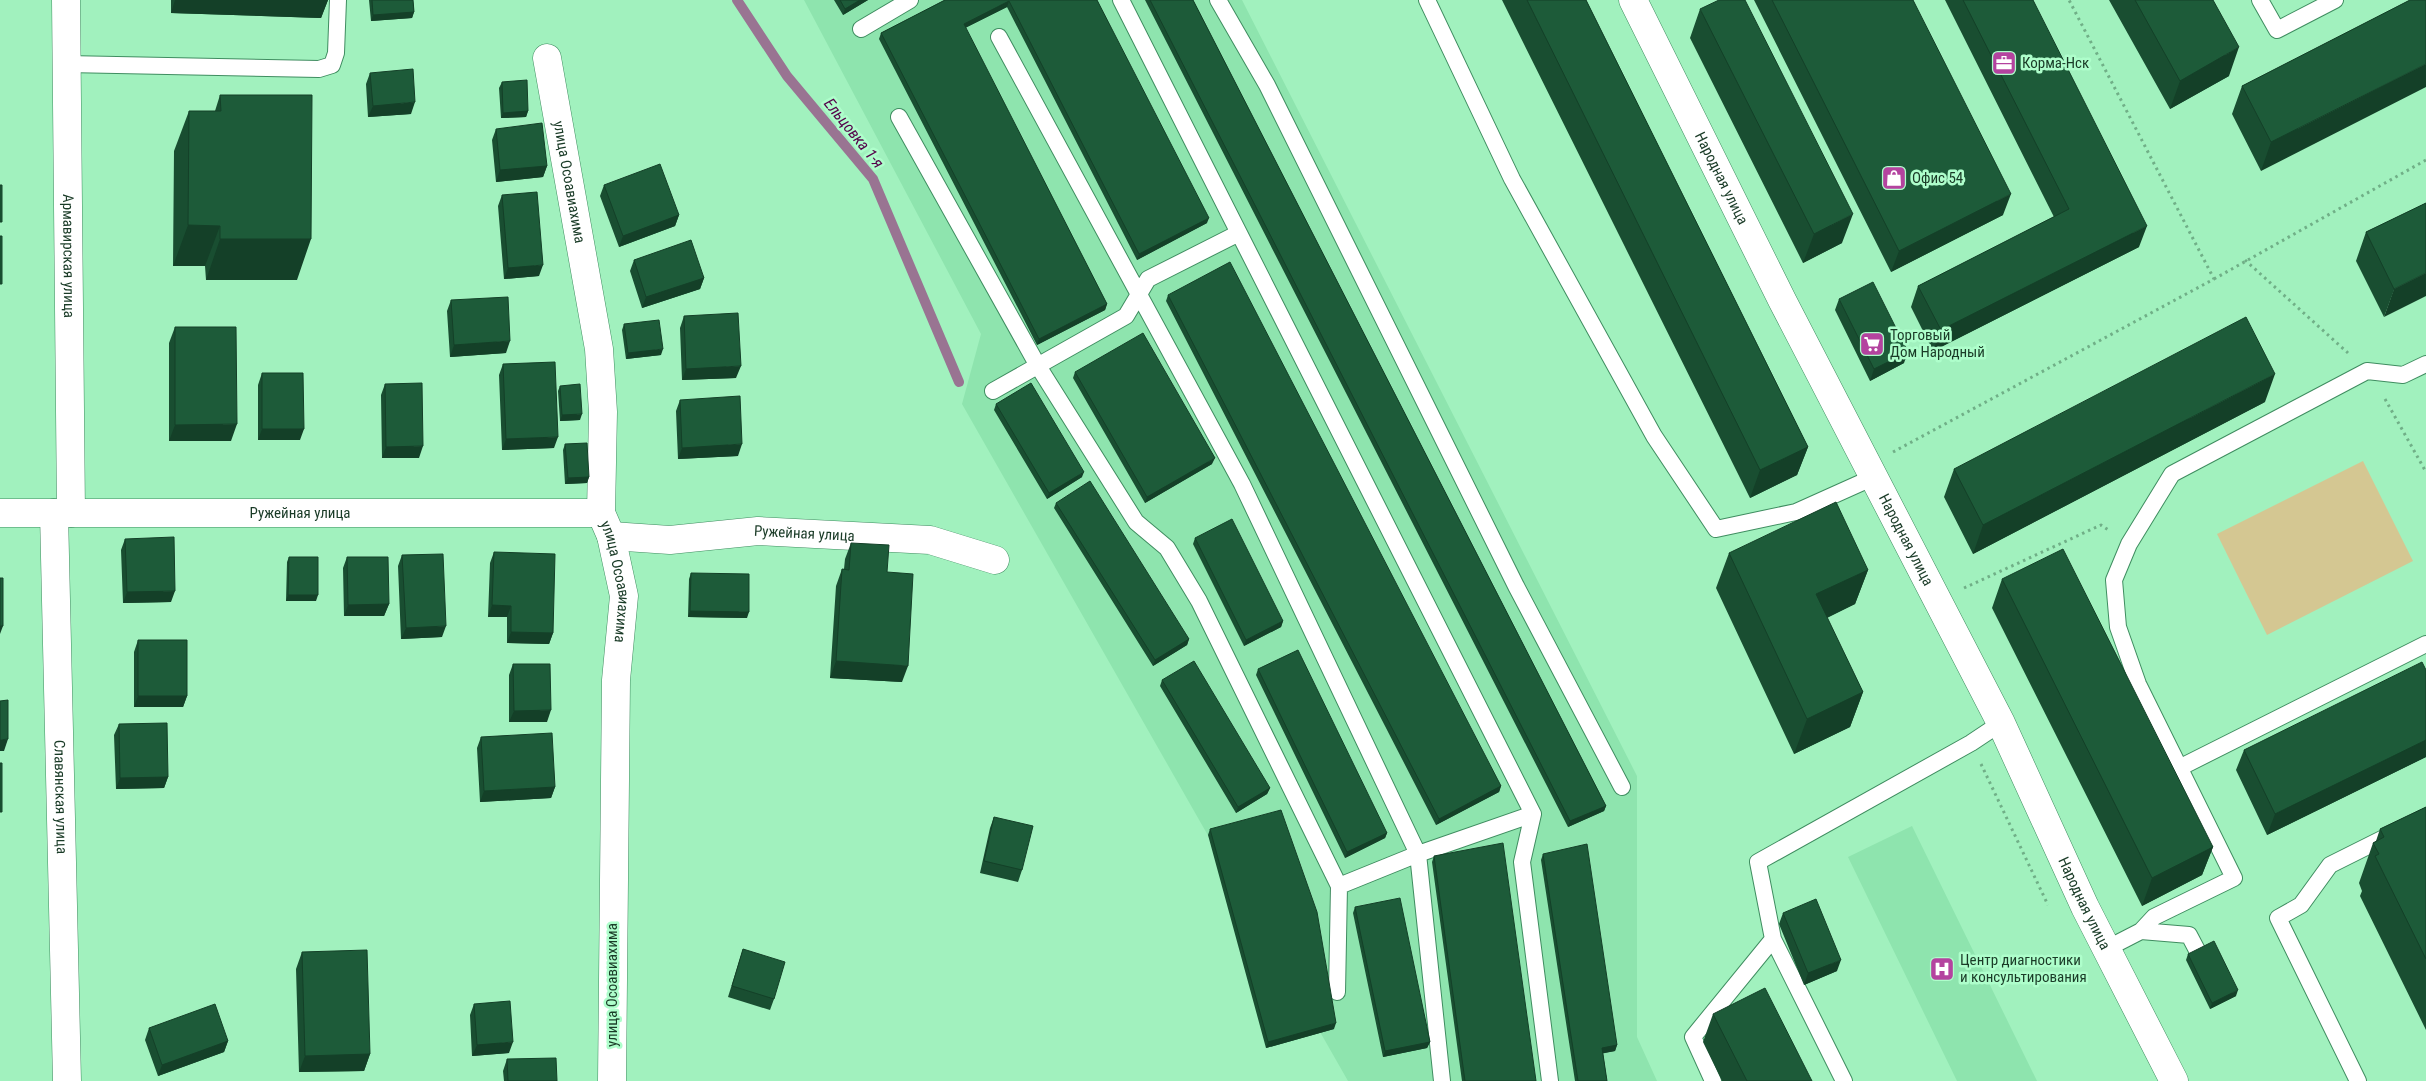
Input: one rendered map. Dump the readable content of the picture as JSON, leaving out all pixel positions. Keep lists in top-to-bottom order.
{
  "streets": {
    "street": [
      "Народная улица",
      "улица Осоавиахима",
      "Армавирская улица",
      "Ружейная улица",
      "Славянская улица"
    ]
  },
  "crossings": [
    ["улица Осоавиахима", "Ружейная улица"],
    ["Армавирская улица", "Ружейная улица"],
    ["Армавирская улица", "Славянская улица"],
    ["Ружейная улица", "Славянская улица"]
  ],
  "water": ["Ельцовка 1-я"],
  "places": {
    "office": ["Корма-Нск"],
    "shop": ["Офис 54"],
    "supermarket": ["Торговый Дом Народный"],
    "hospital": ["Центр диагностики и консультирования"]
  }
}
